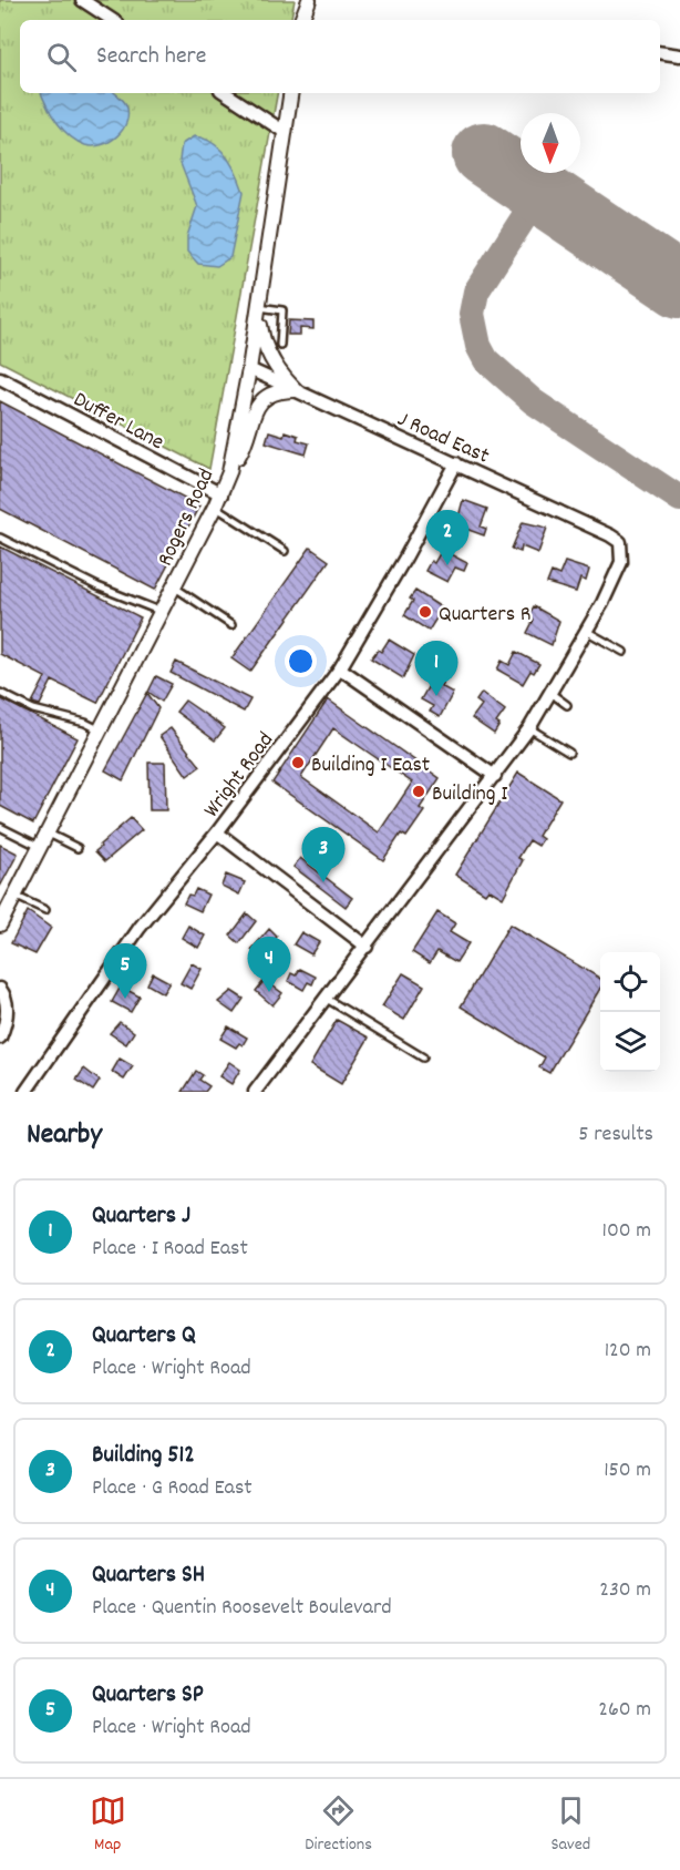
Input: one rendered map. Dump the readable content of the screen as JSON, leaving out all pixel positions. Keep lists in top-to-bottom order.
{
  "streets": {
    "street": [
      "Duffer Lane",
      "J Road East",
      "Rogers Road",
      "Wright Road"
    ]
  },
  "crossings": [
    ["Duffer Lane", "Rogers Road"],
    ["J Road East", "Rogers Road"],
    ["J Road East", "Wright Road"]
  ],
  "places": ["Quarters R", "Building I East", "Building I"],
  "north": "bottom",
  "page": {
    "search": "Search here",
    "pins": [
      "2",
      "1",
      "3",
      "4",
      "5"
    ],
    "heading": ["Nearby", "5 results"],
    "list": [
      {
        "mark": "1",
        "name": "Quarters J",
        "note": "Place · I Road East",
        "value": "100 m"
      },
      {
        "mark": "2",
        "name": "Quarters Q",
        "note": "Place · Wright Road",
        "value": "120 m"
      },
      {
        "mark": "3",
        "name": "Building 512",
        "note": "Place · G Road East",
        "value": "150 m"
      },
      {
        "mark": "4",
        "name": "Quarters SH",
        "note": "Place · Quentin Roosevelt Boulevard",
        "value": "230 m"
      },
      {
        "mark": "5",
        "name": "Quarters SP",
        "note": "Place · Wright Road",
        "value": "260 m"
      }
    ],
    "nav": ["Map", "Directions", "Saved"]
  }
}
